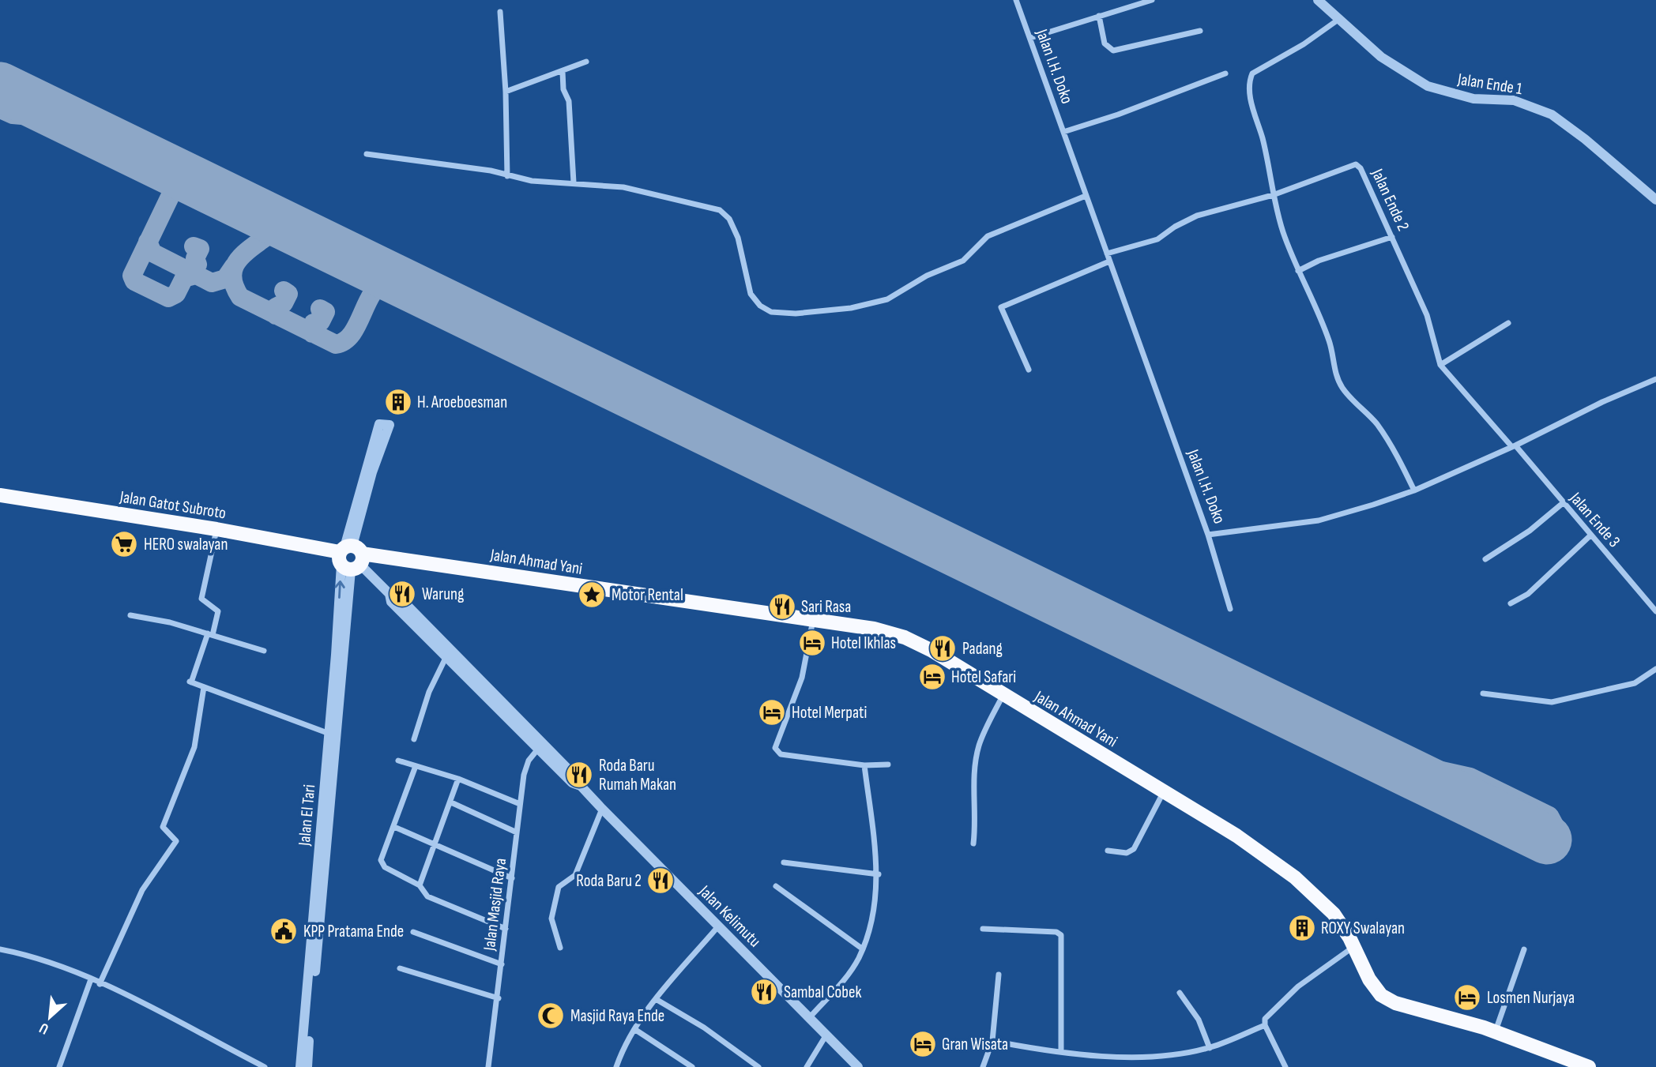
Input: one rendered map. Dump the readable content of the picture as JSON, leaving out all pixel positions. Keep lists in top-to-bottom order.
{
  "streets": {
    "highway": ["Jalan Gatot Subroto", "Jalan Ahmad Yani"],
    "street": [
      "Jalan I.H. Doko",
      "Jalan Ende 1",
      "Jalan Ende 2",
      "Jalan Ende 3",
      "Jalan El Tari",
      "Jalan Masjid Raya",
      "Jalan Kelimutu"
    ]
  },
  "crossings": [
    ["Jalan I.H. Doko", "Jalan Ende 2"],
    ["Jalan I.H. Doko", "Jalan Ende 3"],
    ["Jalan Ende 2", "Jalan Ende 3"],
    ["Jalan Gatot Subroto", "Jalan Ahmad Yani"],
    ["Jalan Gatot Subroto", "Jalan El Tari"],
    ["Jalan Ahmad Yani", "Jalan El Tari"],
    ["Jalan Masjid Raya", "Jalan Kelimutu"]
  ],
  "places": {
    "building": ["H. Aroeboesman", "ROXY Swalayan"],
    "supermarket": ["HERO swalayan"],
    "restaurant": [
      "Warung",
      "Sari Rasa",
      "Padang",
      "Roda Baru Rumah Makan",
      "Roda Baru 2",
      "Sambal Cobek"
    ],
    "place": ["Motor Rental"],
    "hotel": [
      "Hotel Ikhlas",
      "Hotel Safari",
      "Hotel Merpati",
      "Losmen Nurjaya",
      "Gran Wisata"
    ],
    "public building": ["KPP Pratama Ende"],
    "mosque": ["Masjid Raya Ende"]
  },
  "north": "bottom left"
}
